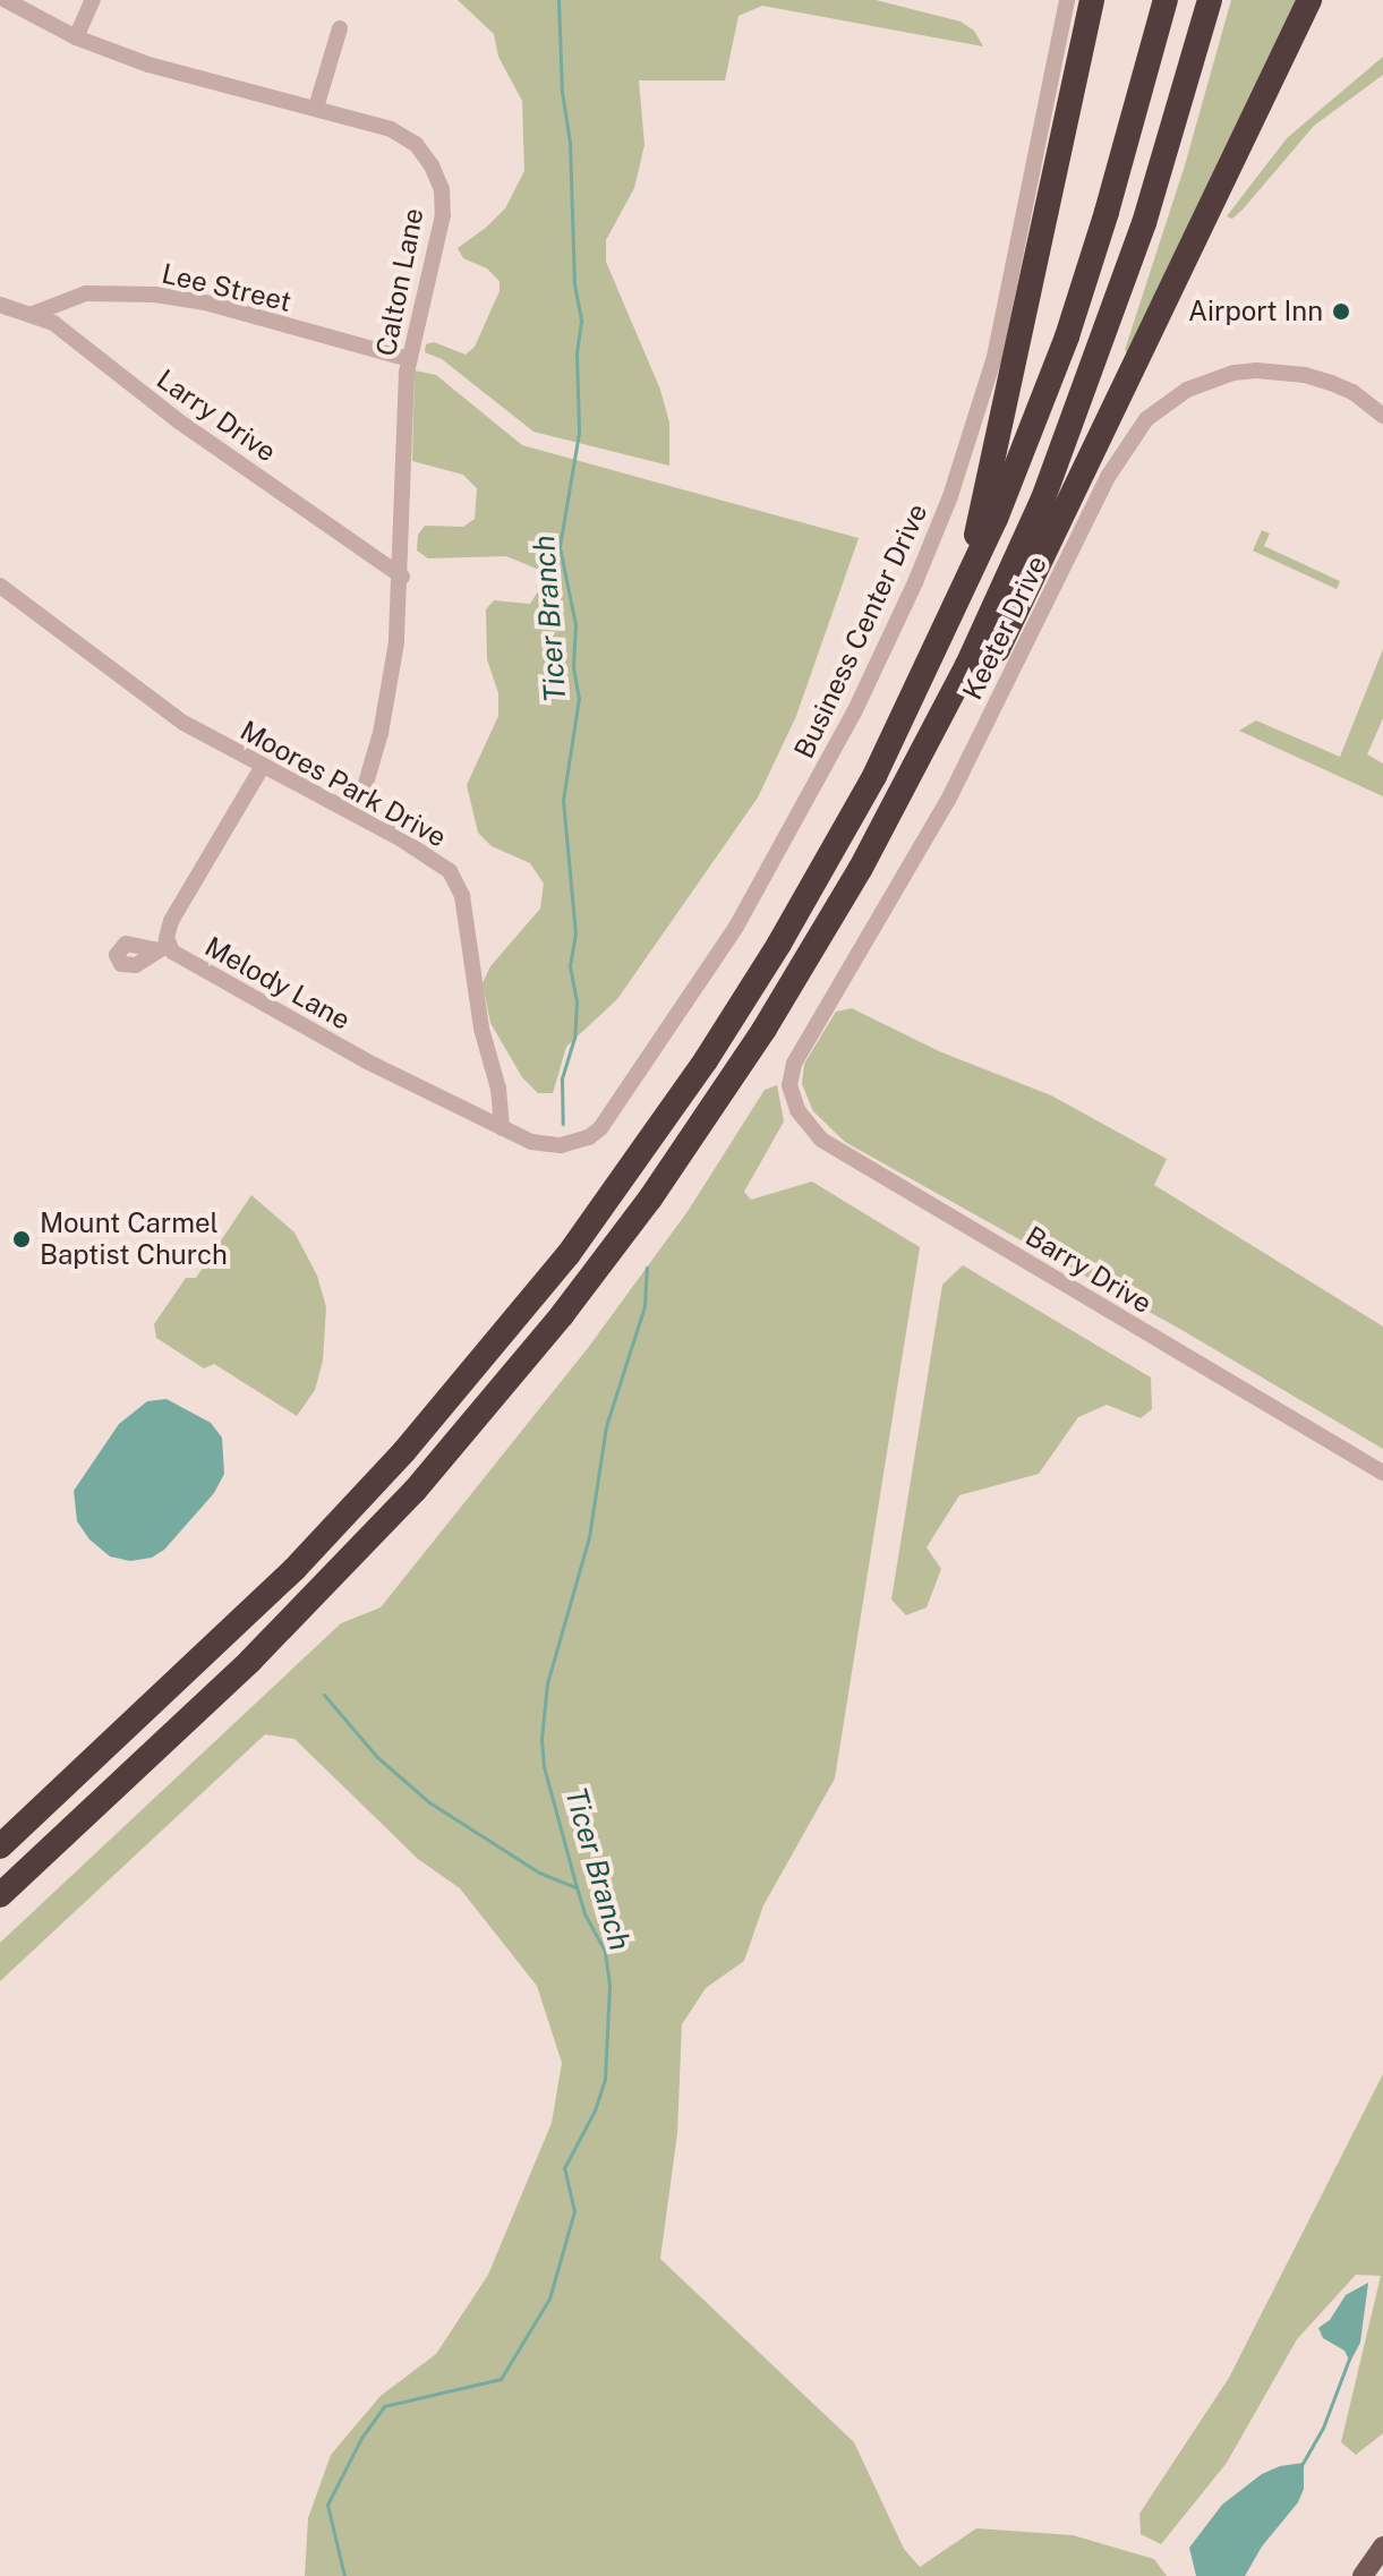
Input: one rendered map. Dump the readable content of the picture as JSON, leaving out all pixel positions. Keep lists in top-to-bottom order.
{
  "streets": {
    "street": [
      "Calton Lane",
      "Lee Street",
      "Larry Drive",
      "Keeter Drive",
      "Business Center Drive",
      "Moores Park Drive",
      "Melody Lane",
      "Barry Drive"
    ]
  },
  "crossings": [
    ["Calton Lane", "Lee Street"],
    ["Calton Lane", "Larry Drive"],
    ["Calton Lane", "Moores Park Drive"],
    ["Lee Street", "Larry Drive"],
    ["Keeter Drive", "Barry Drive"],
    ["Business Center Drive", "Moores Park Drive"],
    ["Business Center Drive", "Melody Lane"],
    ["Moores Park Drive", "Melody Lane"]
  ],
  "water": ["Ticer Branch"],
  "places": ["Airport Inn", "Mount Carmel Baptist Church"]
}
